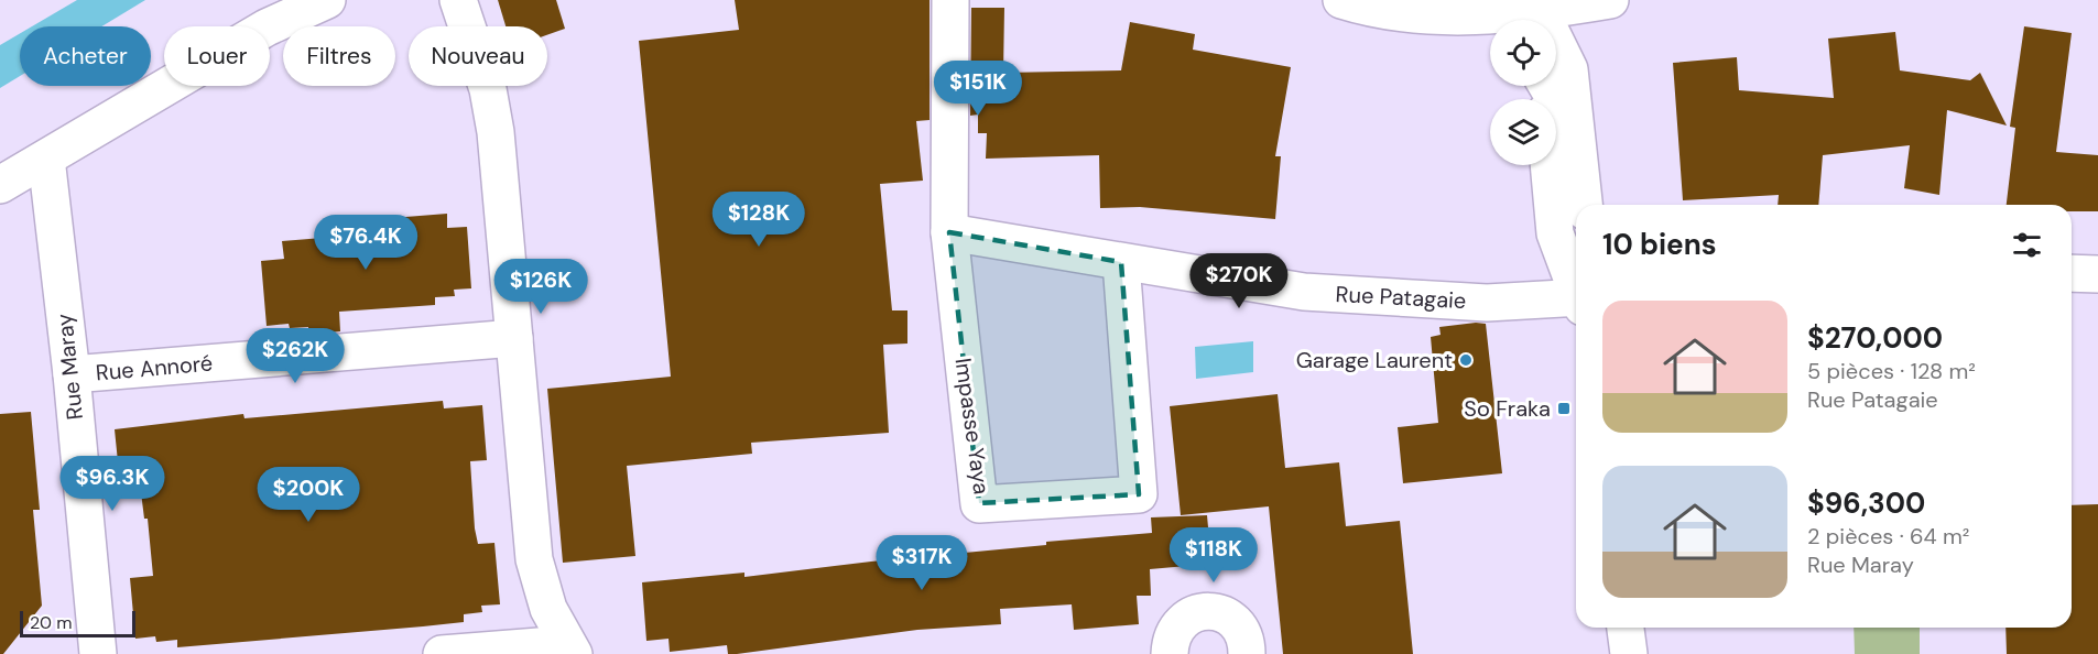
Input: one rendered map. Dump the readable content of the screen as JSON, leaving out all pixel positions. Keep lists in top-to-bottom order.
{
  "streets": {
    "street": [
      "Rue Patagaie",
      "Rue Maray",
      "Rue Annoré",
      "Impasse Yaya"
    ]
  },
  "crossings": [
    ["Rue Patagaie", "Impasse Yaya"],
    ["Rue Maray", "Rue Annoré"]
  ],
  "places": {
    "other": ["Garage Laurent"],
    "transit": ["So Fraka"]
  },
  "scale_bar": "20 m",
  "page": {
    "chip": [
      "Acheter",
      "Louer",
      "Filtres",
      "Nouveau"
    ],
    "price": [
      "$151K",
      "$128K",
      "$76.4K",
      "$270K",
      "$126K",
      "$262K",
      "$96.3K",
      "$200K",
      "$118K",
      "$317K"
    ],
    "heading": "10 biens",
    "list": [
      {
        "name": "$270,000",
        "note": "5 pièces · 128 m² · Rue Patagaie"
      },
      {
        "name": "$96,300",
        "note": "2 pièces · 64 m² · Rue Maray"
      }
    ],
    "scale": "20 m"
  }
}
